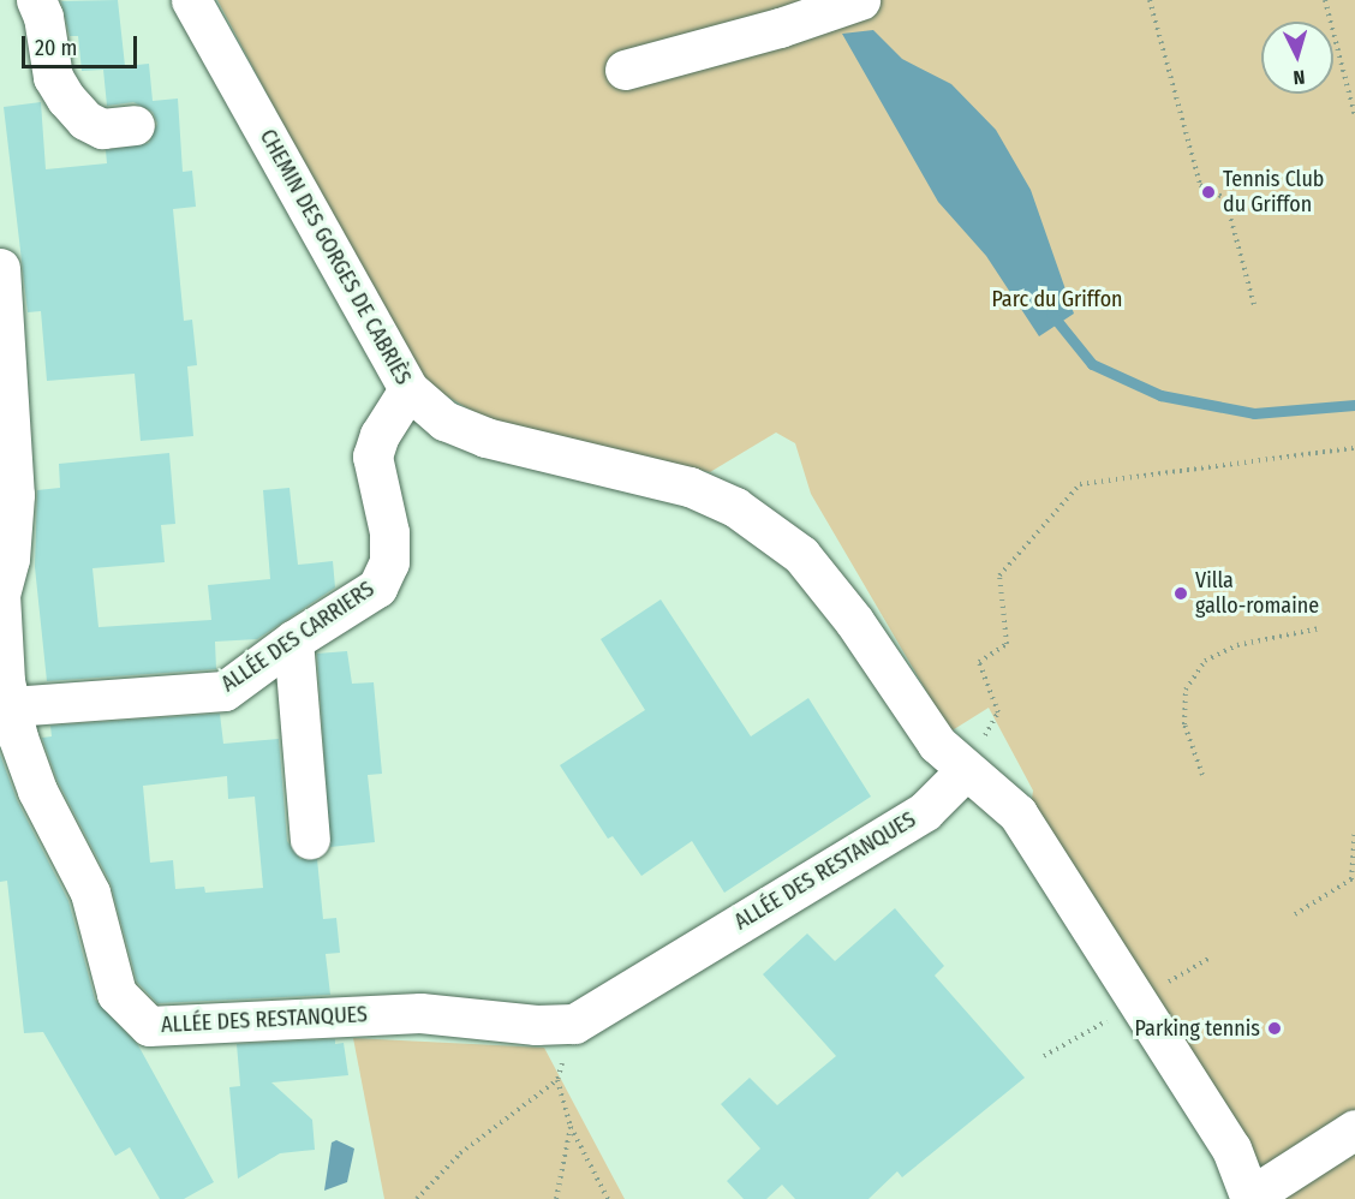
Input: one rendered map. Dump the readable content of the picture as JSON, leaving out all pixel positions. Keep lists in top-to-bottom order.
{
  "streets": {
    "street": ["CHEMIN DES GORGES DE CABRIÈS", "ALLÉE DES CARRIERS", "ALLÉE DES RESTANQUES"]
  },
  "crossings": [
    ["CHEMIN DES GORGES DE CABRIÈS", "ALLÉE DES CARRIERS"],
    ["CHEMIN DES GORGES DE CABRIÈS", "ALLÉE DES RESTANQUES"],
    ["ALLÉE DES CARRIERS", "ALLÉE DES RESTANQUES"]
  ],
  "parks": ["Parc du Griffon"],
  "places": ["Tennis Club du Griffon", "Villa gallo-romaine", "Parking tennis"],
  "scale_bar": "20 m",
  "north": "bottom"
}
